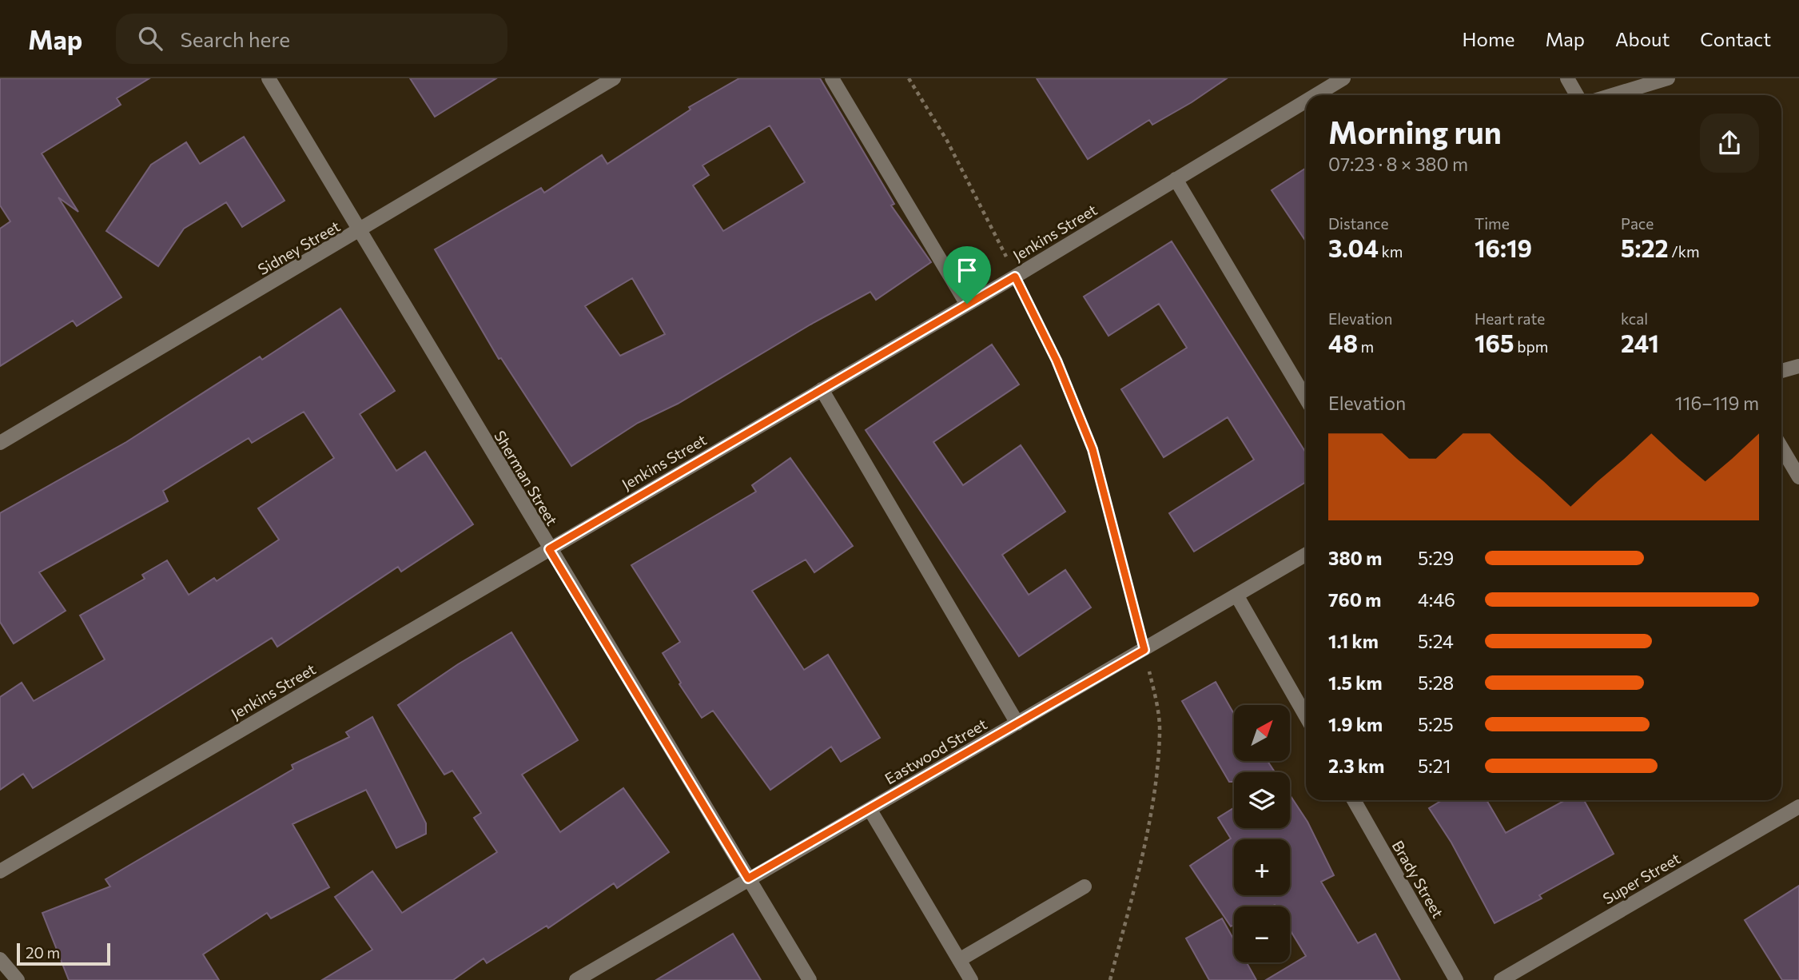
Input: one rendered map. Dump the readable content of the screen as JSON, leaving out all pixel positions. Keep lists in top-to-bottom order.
{
  "streets": {
    "street": [
      "Jenkins Street",
      "Sidney Street",
      "Sherman Street",
      "Eastwood Street",
      "Super Street",
      "Brady Street"
    ]
  },
  "crossings": [
    ["Jenkins Street", "Sherman Street"],
    ["Sidney Street", "Sherman Street"],
    ["Sherman Street", "Eastwood Street"]
  ],
  "scale_bar": "20 m",
  "north": "top right",
  "page": {
    "header": "Map",
    "search": "Search here",
    "nav": [
      "Home",
      "Map",
      "About",
      "Contact"
    ],
    "heading": ["Morning run", "07:23 · 8 × 380 m"],
    "stats": [
      ["Distance", "3.04 km"],
      ["Time", "16:19"],
      ["Pace", "5:22 /km"],
      ["Elevation", "48 m"],
      ["Heart rate", "165 bpm"],
      ["kcal", "241"]
    ],
    "chart": ["Elevation", "116–119 m"],
    "list": [
      {
        "name": "380 m",
        "note": "5:29"
      },
      {
        "name": "760 m",
        "note": "4:46"
      },
      {
        "name": "1.1 km",
        "note": "5:24"
      },
      {
        "name": "1.5 km",
        "note": "5:28"
      },
      {
        "name": "1.9 km",
        "note": "5:25"
      },
      {
        "name": "2.3 km",
        "note": "5:21"
      }
    ],
    "map_buttons": ["+", "−"],
    "scale": "20 m"
  }
}
